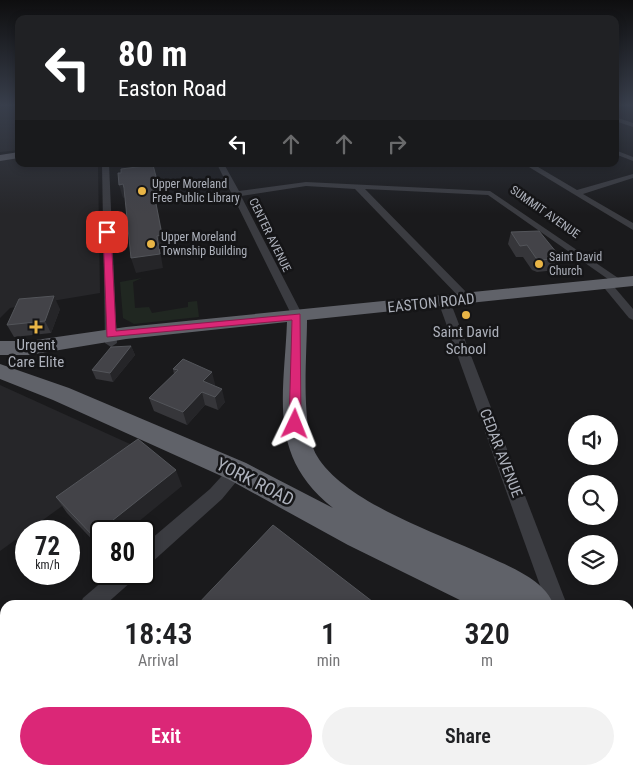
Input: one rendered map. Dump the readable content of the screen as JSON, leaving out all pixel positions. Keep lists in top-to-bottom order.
{
  "streets": {
    "highway": ["EASTON ROAD", "YORK ROAD"],
    "street": ["SUMMIT AVENUE", "CENTER AVENUE", "CEDAR AVENUE"]
  },
  "crossings": [
    ["SUMMIT AVENUE", "CENTER AVENUE"],
    ["SUMMIT AVENUE", "EASTON ROAD"],
    ["CENTER AVENUE", "EASTON ROAD"],
    ["EASTON ROAD", "CEDAR AVENUE"]
  ],
  "places": {
    "other": [
      "Upper Moreland Free Public Library",
      "Upper Moreland Township Building",
      "Saint David Church",
      "Saint David School"
    ],
    "health": ["Urgent Care Elite"]
  },
  "page": {
    "turn": ["80 m", "Easton Road"],
    "speed": "72 km/h",
    "limit": "80",
    "eta": [
      "18:43",
      "Arrival",
      "1",
      "min",
      "320",
      "m"
    ],
    "buttons": ["Exit", "Share"]
  }
}
